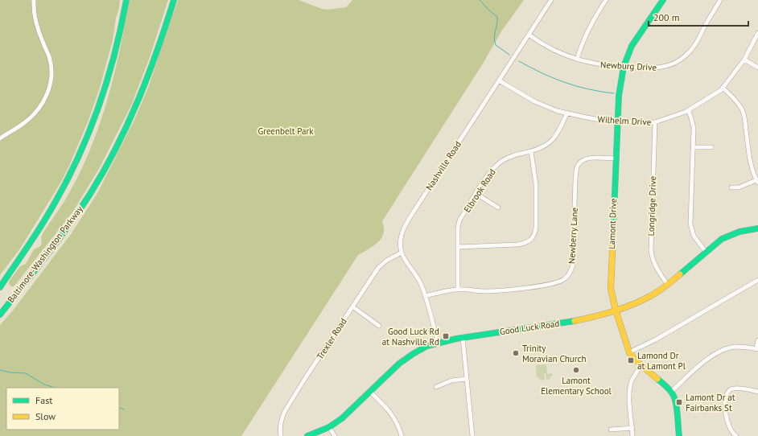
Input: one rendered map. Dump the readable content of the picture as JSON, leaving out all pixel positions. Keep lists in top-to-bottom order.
{
  "streets": {
    "main road": ["Lamont Drive", "Baltimore-Washington Parkway", "Good Luck Road"],
    "street": [
      "Newburg Drive",
      "Wilhelm Drive",
      "Nashville Road",
      "Elbrook Road",
      "Longridge Drive",
      "Newberry Lane",
      "Trexler Road"
    ]
  },
  "crossings": [
    ["Newburg Drive", "Nashville Road"],
    ["Newburg Drive", "Lamont Drive"],
    ["Wilhelm Drive", "Nashville Road"],
    ["Wilhelm Drive", "Elbrook Road"],
    ["Wilhelm Drive", "Longridge Drive"],
    ["Wilhelm Drive", "Lamont Drive"],
    ["Nashville Road", "Newberry Lane"],
    ["Nashville Road", "Good Luck Road"],
    ["Nashville Road", "Trexler Road"],
    ["Elbrook Road", "Newberry Lane"],
    ["Longridge Drive", "Good Luck Road"],
    ["Lamont Drive", "Newberry Lane"],
    ["Lamont Drive", "Good Luck Road"]
  ],
  "parks": ["Greenbelt Park"],
  "places": {
    "transit": ["Good Luck Rd at Nashville Rd", "Lamond Dr at Lamont Pl", "Lamont Dr at Fairbanks St"],
    "other": ["Trinity Moravian Church", "Lamont Elementary School"]
  },
  "legend": ["Fast", "Slow"],
  "scale_bar": "200 m"
}
